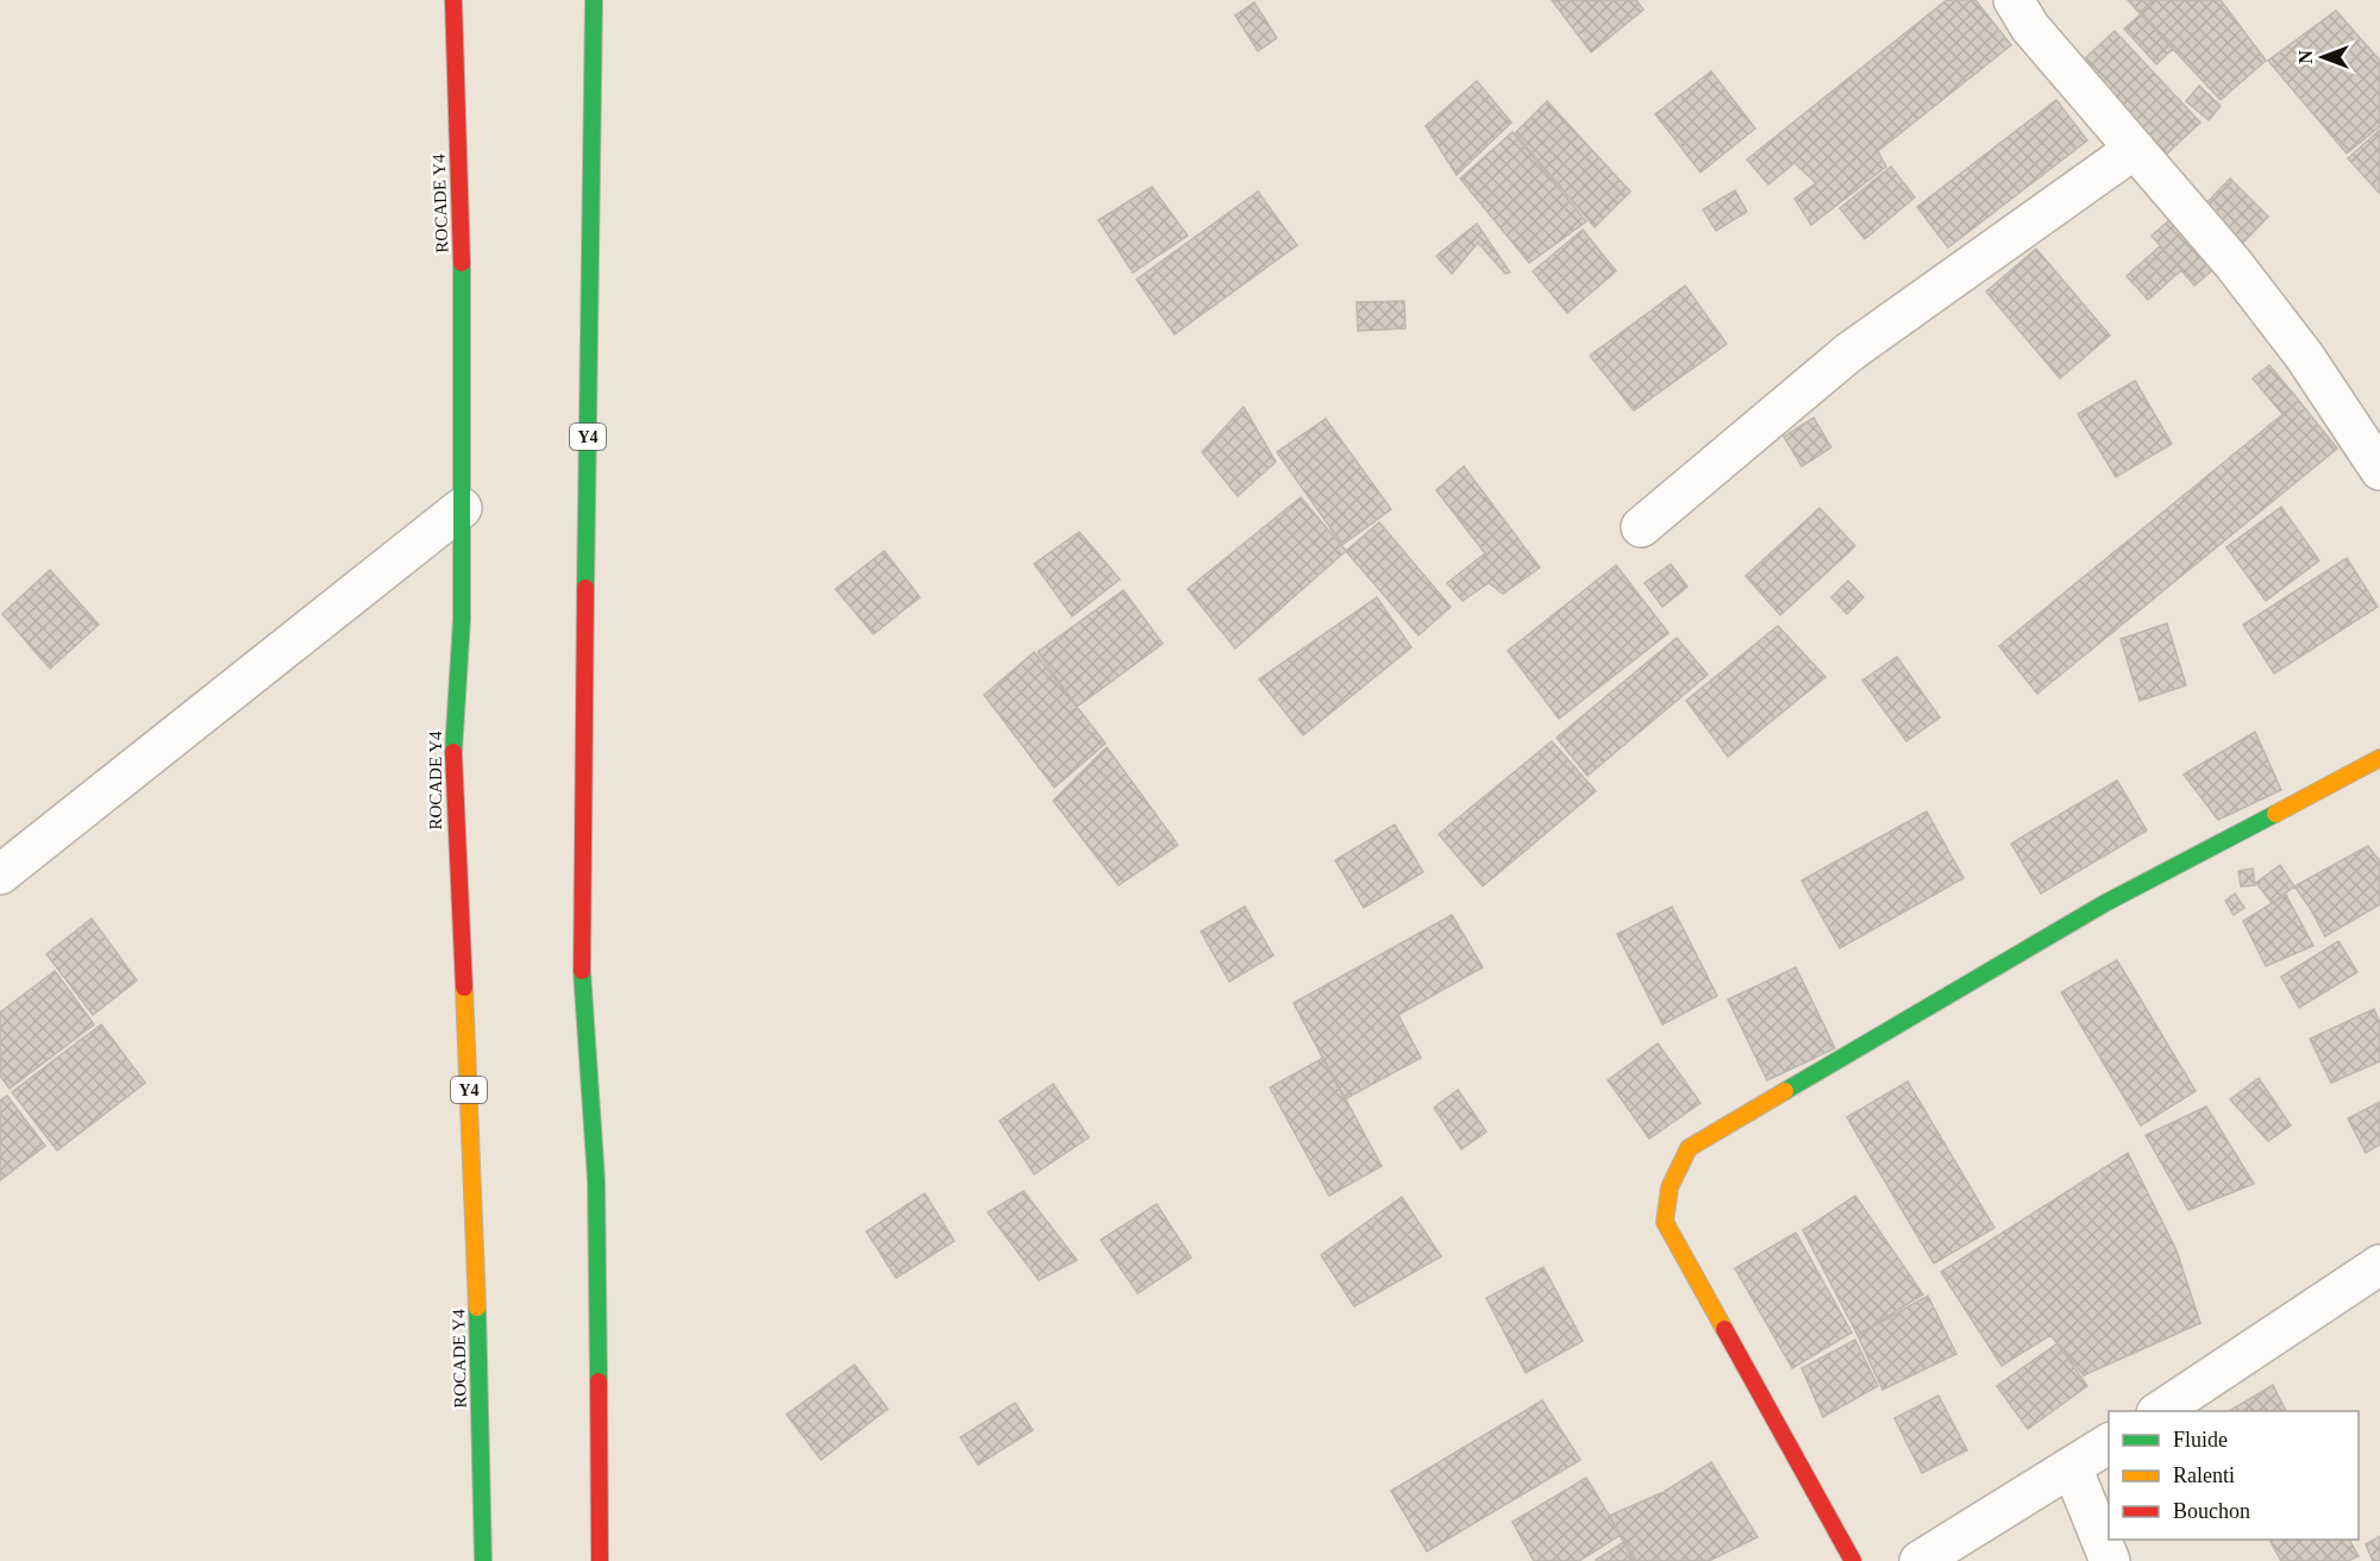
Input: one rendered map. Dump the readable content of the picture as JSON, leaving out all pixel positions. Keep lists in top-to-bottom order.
{
  "streets": {
    "main road": ["ROCADE Y4", "Y4"]
  },
  "legend": ["Fluide", "Ralenti", "Bouchon"],
  "north": "left"
}
